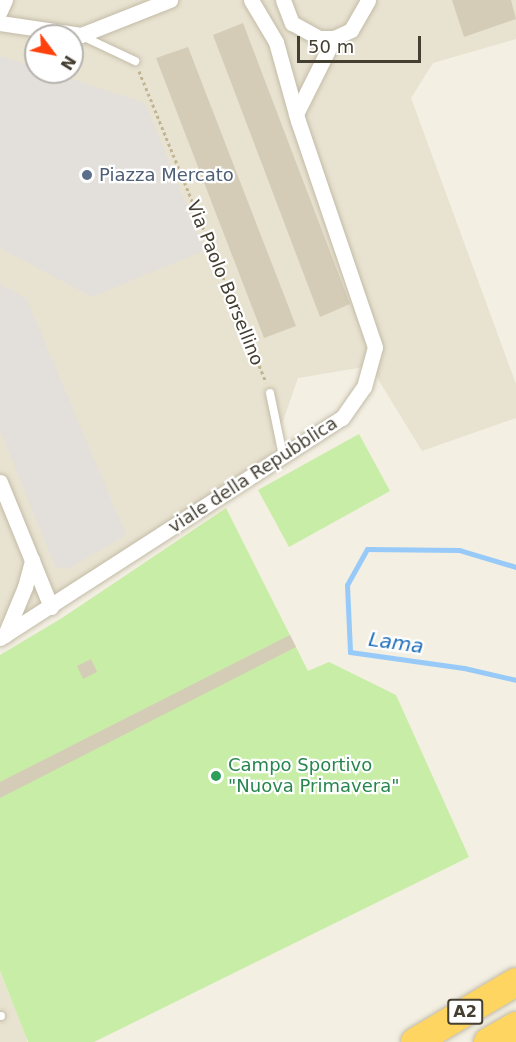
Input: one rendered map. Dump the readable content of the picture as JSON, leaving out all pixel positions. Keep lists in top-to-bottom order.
{
  "streets": {
    "highway": ["A2"],
    "street": ["viale della Repubblica"],
    "path": ["Via Paolo Borsellino"]
  },
  "crossings": [
    ["Via Paolo Borsellino", "viale della Repubblica"]
  ],
  "water": ["Lama"],
  "places": ["Piazza Mercato", "Campo Sportivo \"Nuova Primavera\""],
  "scale_bar": "50 m",
  "north": "bottom right"
}
